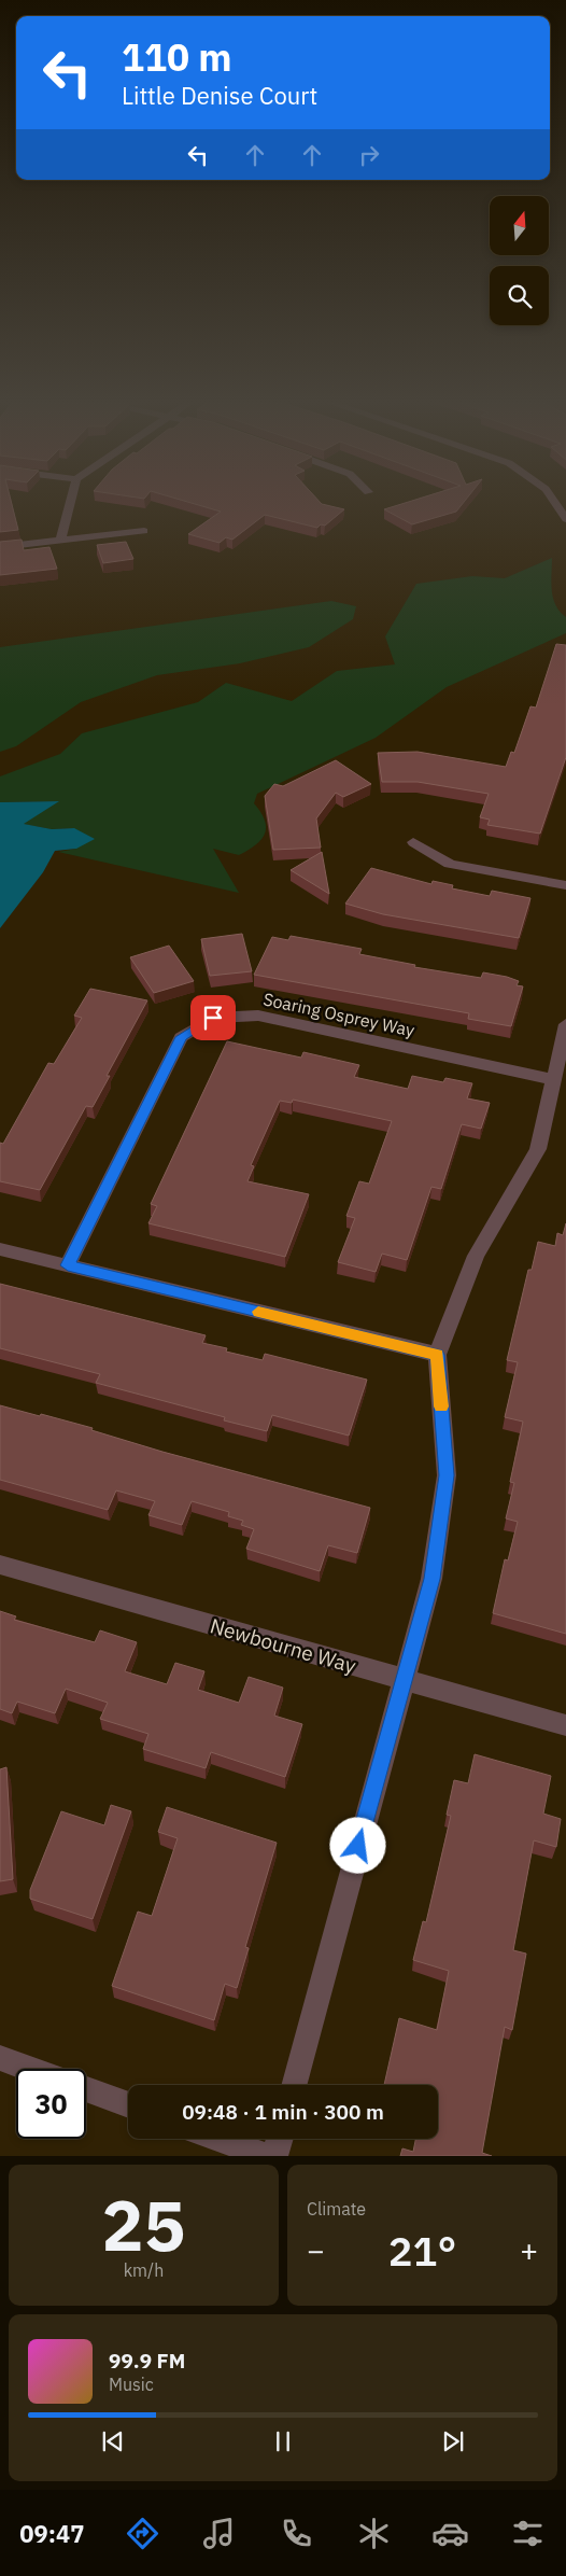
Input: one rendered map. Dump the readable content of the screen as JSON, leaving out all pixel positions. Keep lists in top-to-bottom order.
{
  "streets": {
    "street": ["Soaring Osprey Way", "Newbourne Way"]
  },
  "north": "top",
  "page": {
    "turn": ["110 m", "Little Denise Court"],
    "limit": "30",
    "trip": "09:48 · 1 min · 300 m",
    "tile": [
      ["25", "km/h"],
      "Climate"
    ],
    "heat": ["−", "21°", "+"],
    "song": ["99.9 FM", "Music"],
    "tabs": "09:47"
  }
}
